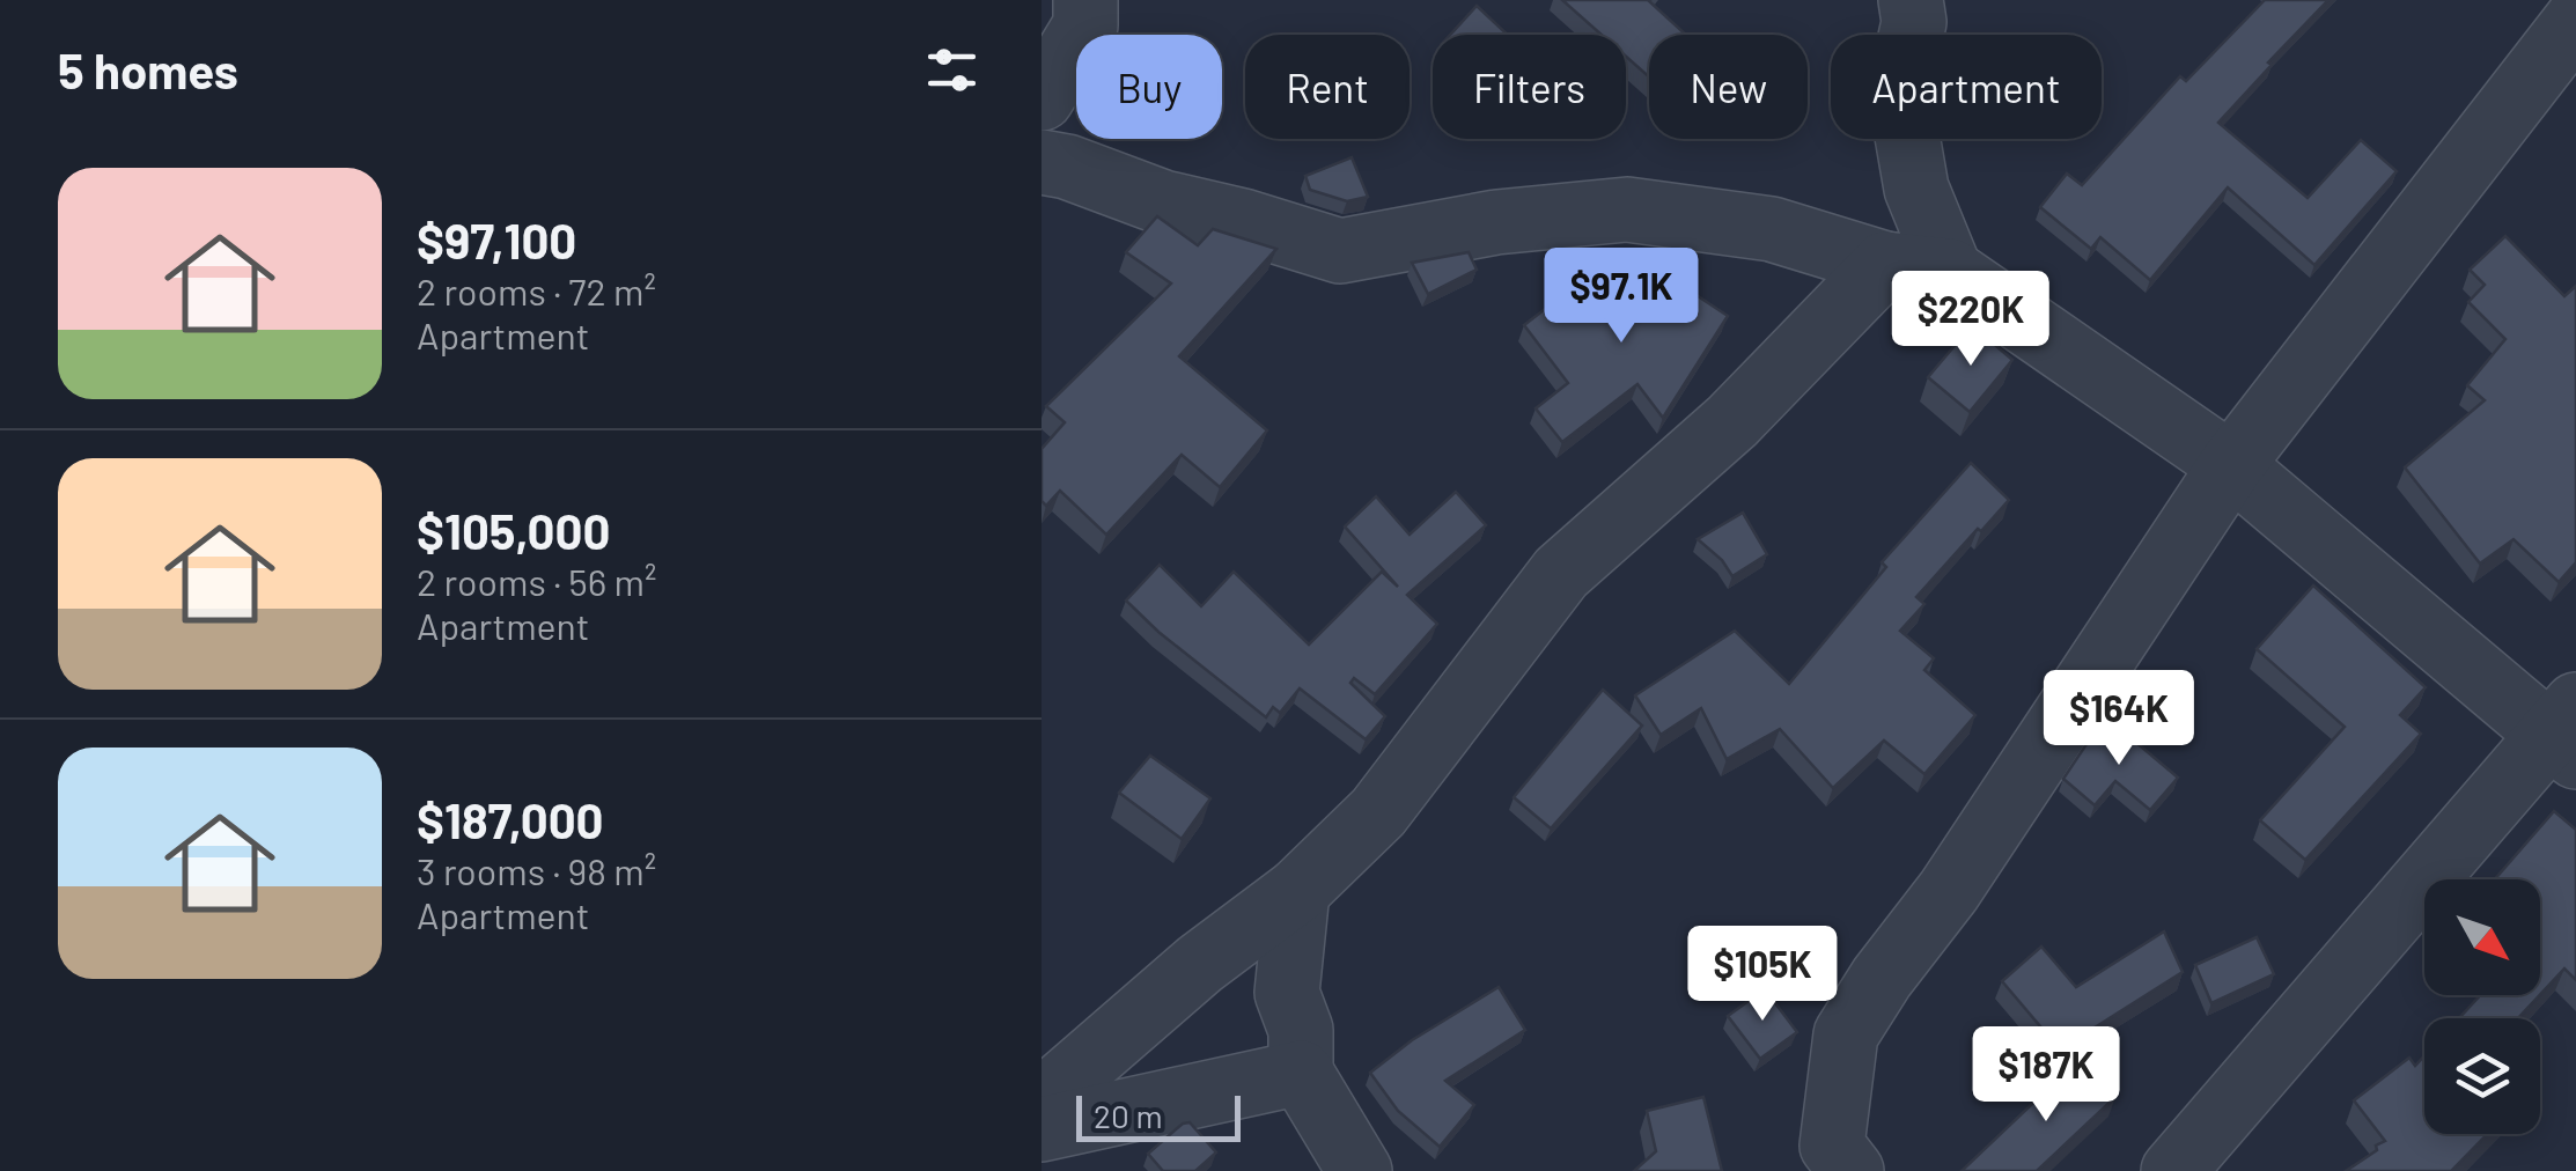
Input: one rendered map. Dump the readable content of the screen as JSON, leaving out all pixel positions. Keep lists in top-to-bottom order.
{
  "scale_bar": "20 m",
  "north": "bottom right",
  "page": {
    "heading": "5 homes",
    "chip": [
      "Buy",
      "Rent",
      "Filters",
      "New",
      "Apartment"
    ],
    "list": [
      {
        "name": "$97,100",
        "note": "2 rooms · 72 m² · Apartment"
      },
      {
        "name": "$105,000",
        "note": "2 rooms · 56 m² · Apartment"
      },
      {
        "name": "$187,000",
        "note": "3 rooms · 98 m² · Apartment"
      }
    ],
    "price": [
      "$97.1K",
      "$220K",
      "$164K",
      "$105K",
      "$187K"
    ],
    "scale": "20 m"
  }
}
